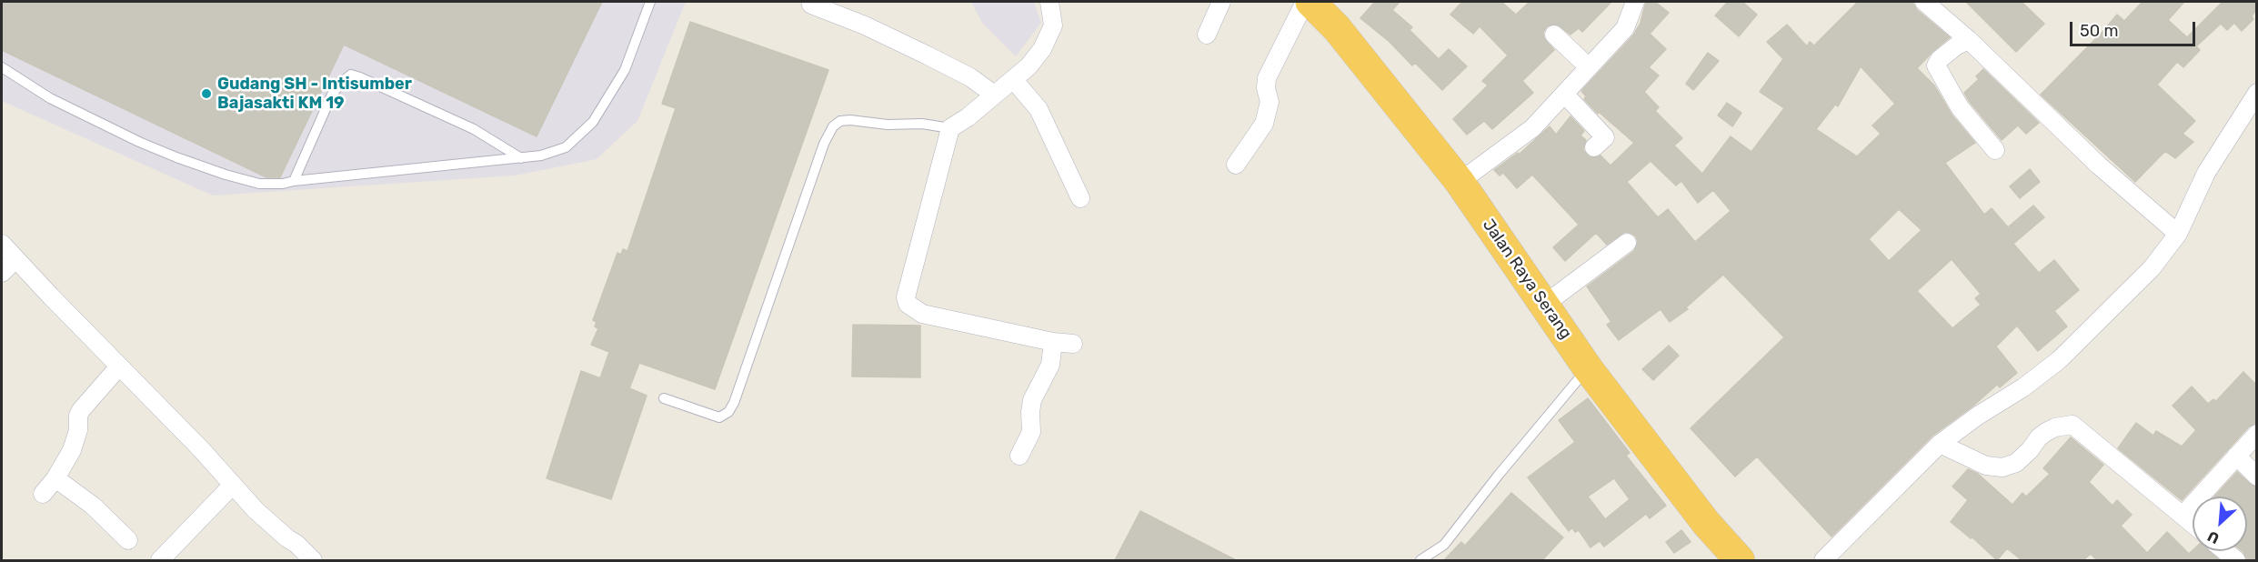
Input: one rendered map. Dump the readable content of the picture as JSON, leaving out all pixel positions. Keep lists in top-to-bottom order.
{
  "streets": {
    "highway": ["Jalan Raya Serang"]
  },
  "places": ["Gudang SH - Intisumber Bajasakti KM 19"],
  "scale_bar": "50 m",
  "north": "bottom left"
}
